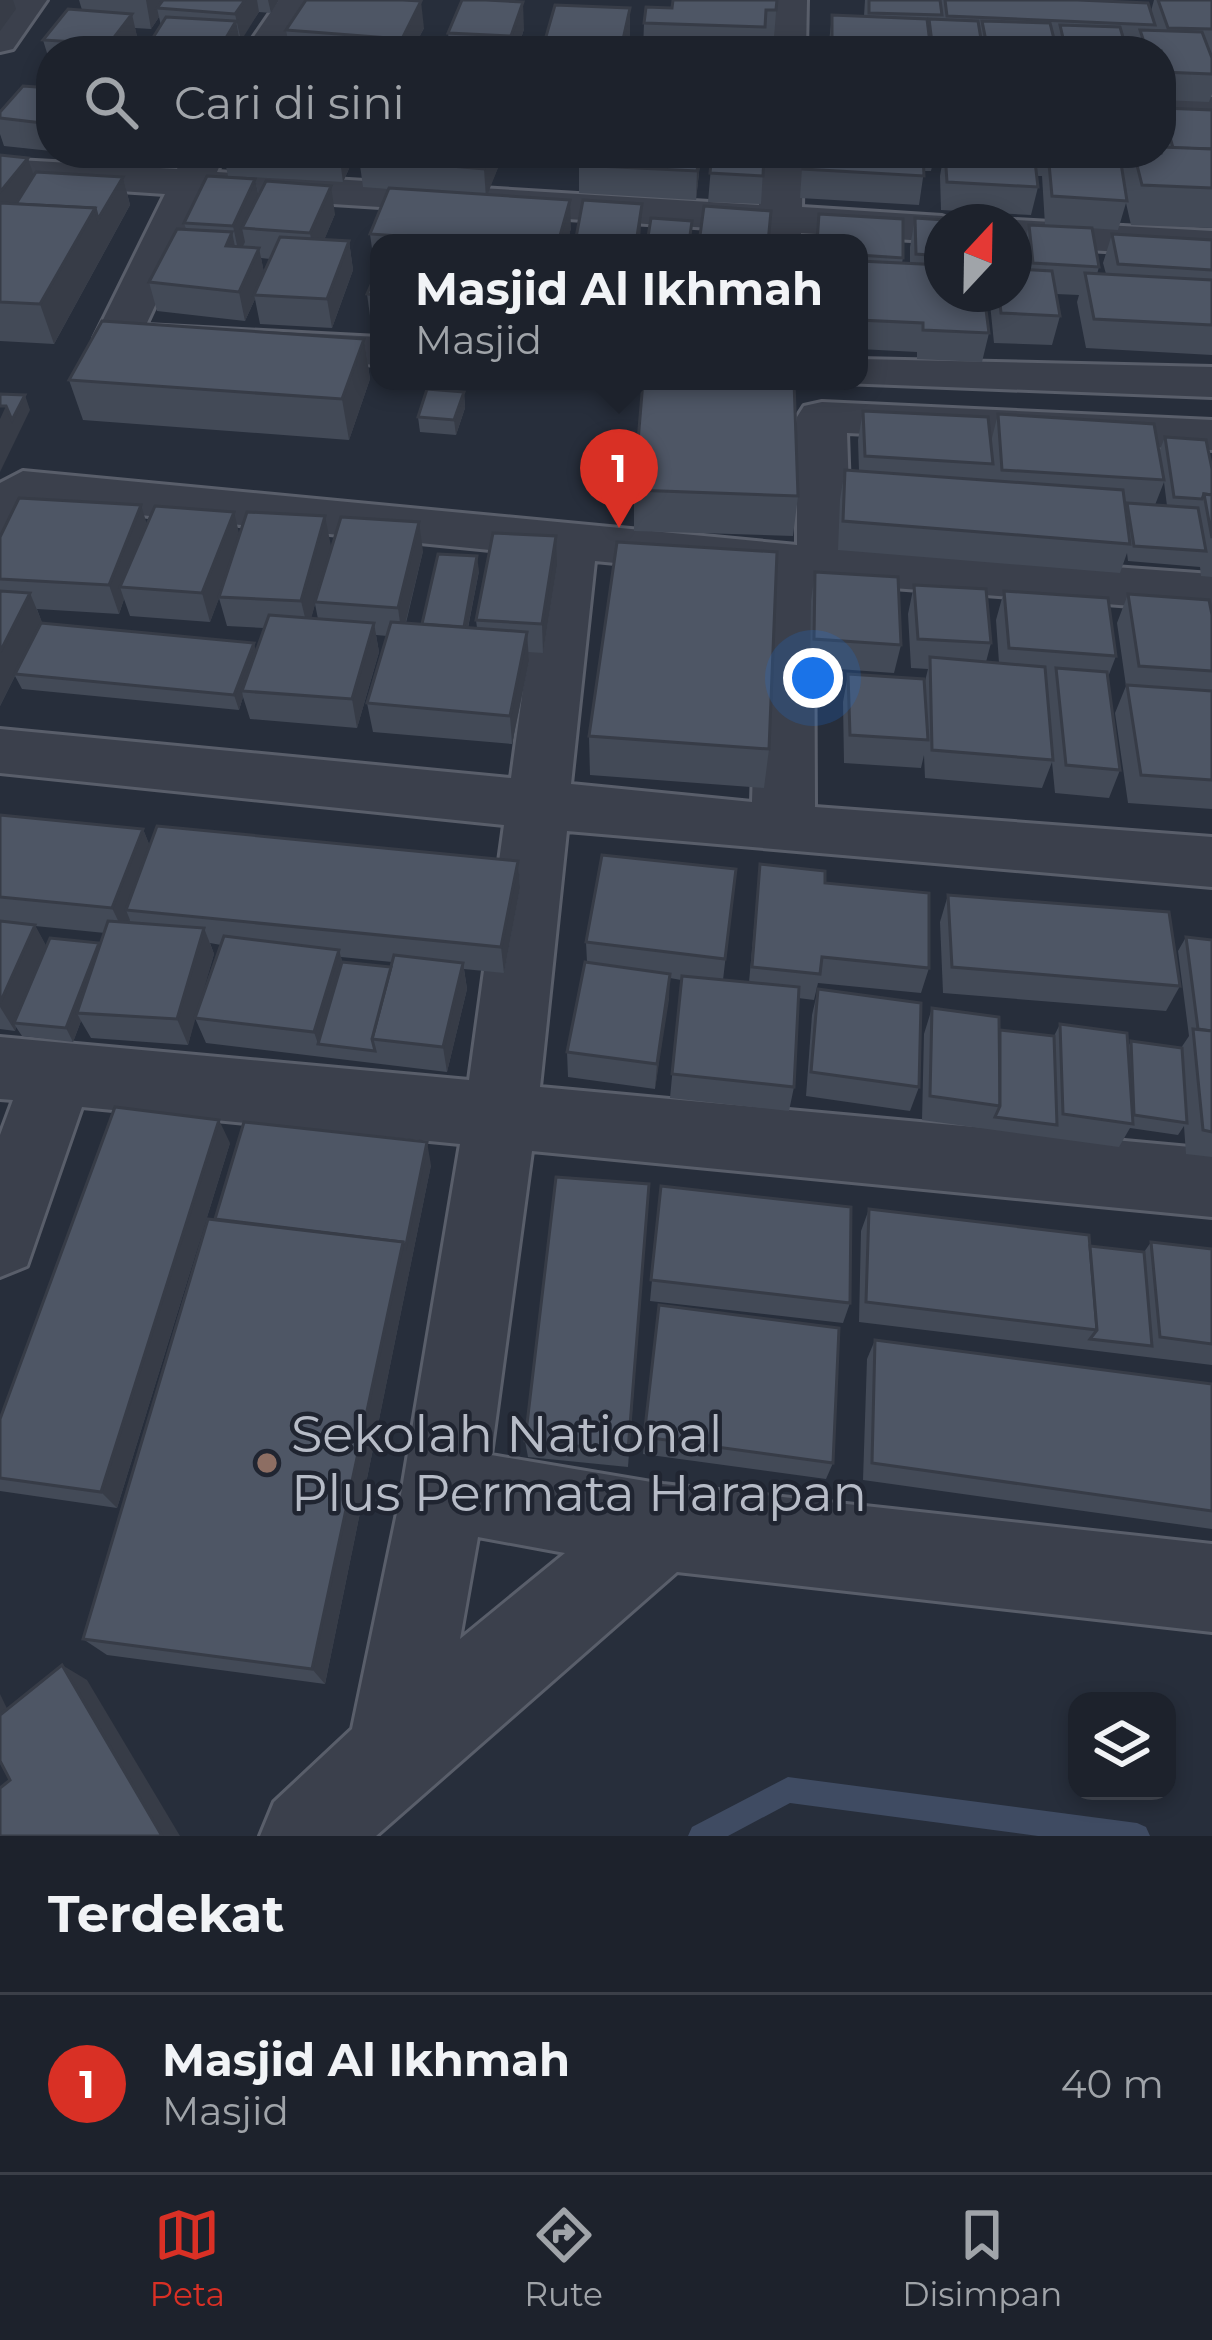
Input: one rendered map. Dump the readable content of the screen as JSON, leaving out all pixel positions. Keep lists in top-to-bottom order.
{
  "places": ["Sekolah National Plus Permata Harapan"],
  "north": "top",
  "page": {
    "search": "Cari di sini",
    "popup": ["Masjid Al Ikhmah", "Masjid"],
    "pins": "1",
    "heading": "Terdekat",
    "list": [
      {
        "mark": "1",
        "name": "Masjid Al Ikhmah",
        "note": "Masjid",
        "value": "40 m"
      }
    ],
    "nav": ["Peta", "Rute", "Disimpan"]
  }
}
